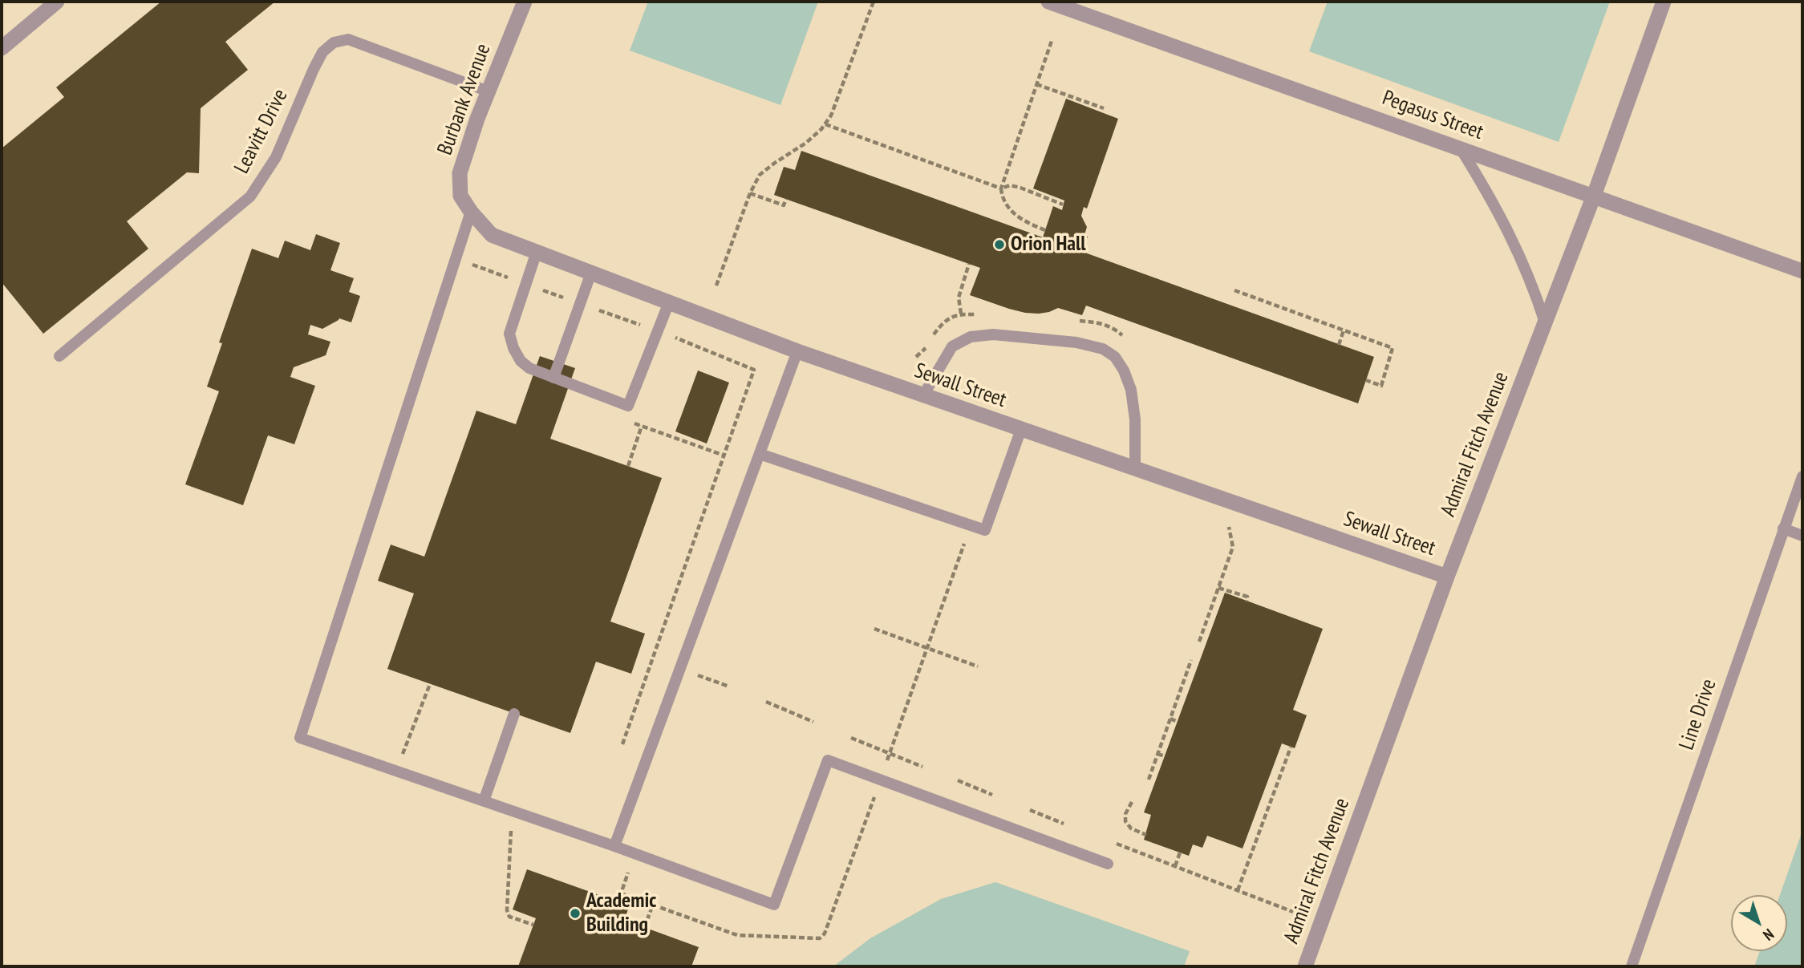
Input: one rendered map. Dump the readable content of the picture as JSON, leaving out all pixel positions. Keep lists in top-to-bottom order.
{
  "streets": {
    "street": [
      "Burbank Avenue",
      "Pegasus Street",
      "Sewall Street",
      "Admiral Fitch Avenue"
    ],
    "lane": ["Leavitt Drive", "Line Drive"]
  },
  "crossings": [
    ["Burbank Avenue", "Leavitt Drive"],
    ["Burbank Avenue", "Sewall Street"],
    ["Pegasus Street", "Admiral Fitch Avenue"],
    ["Sewall Street", "Admiral Fitch Avenue"]
  ],
  "places": ["Orion Hall", "Academic Building"],
  "north": "bottom right"
}
